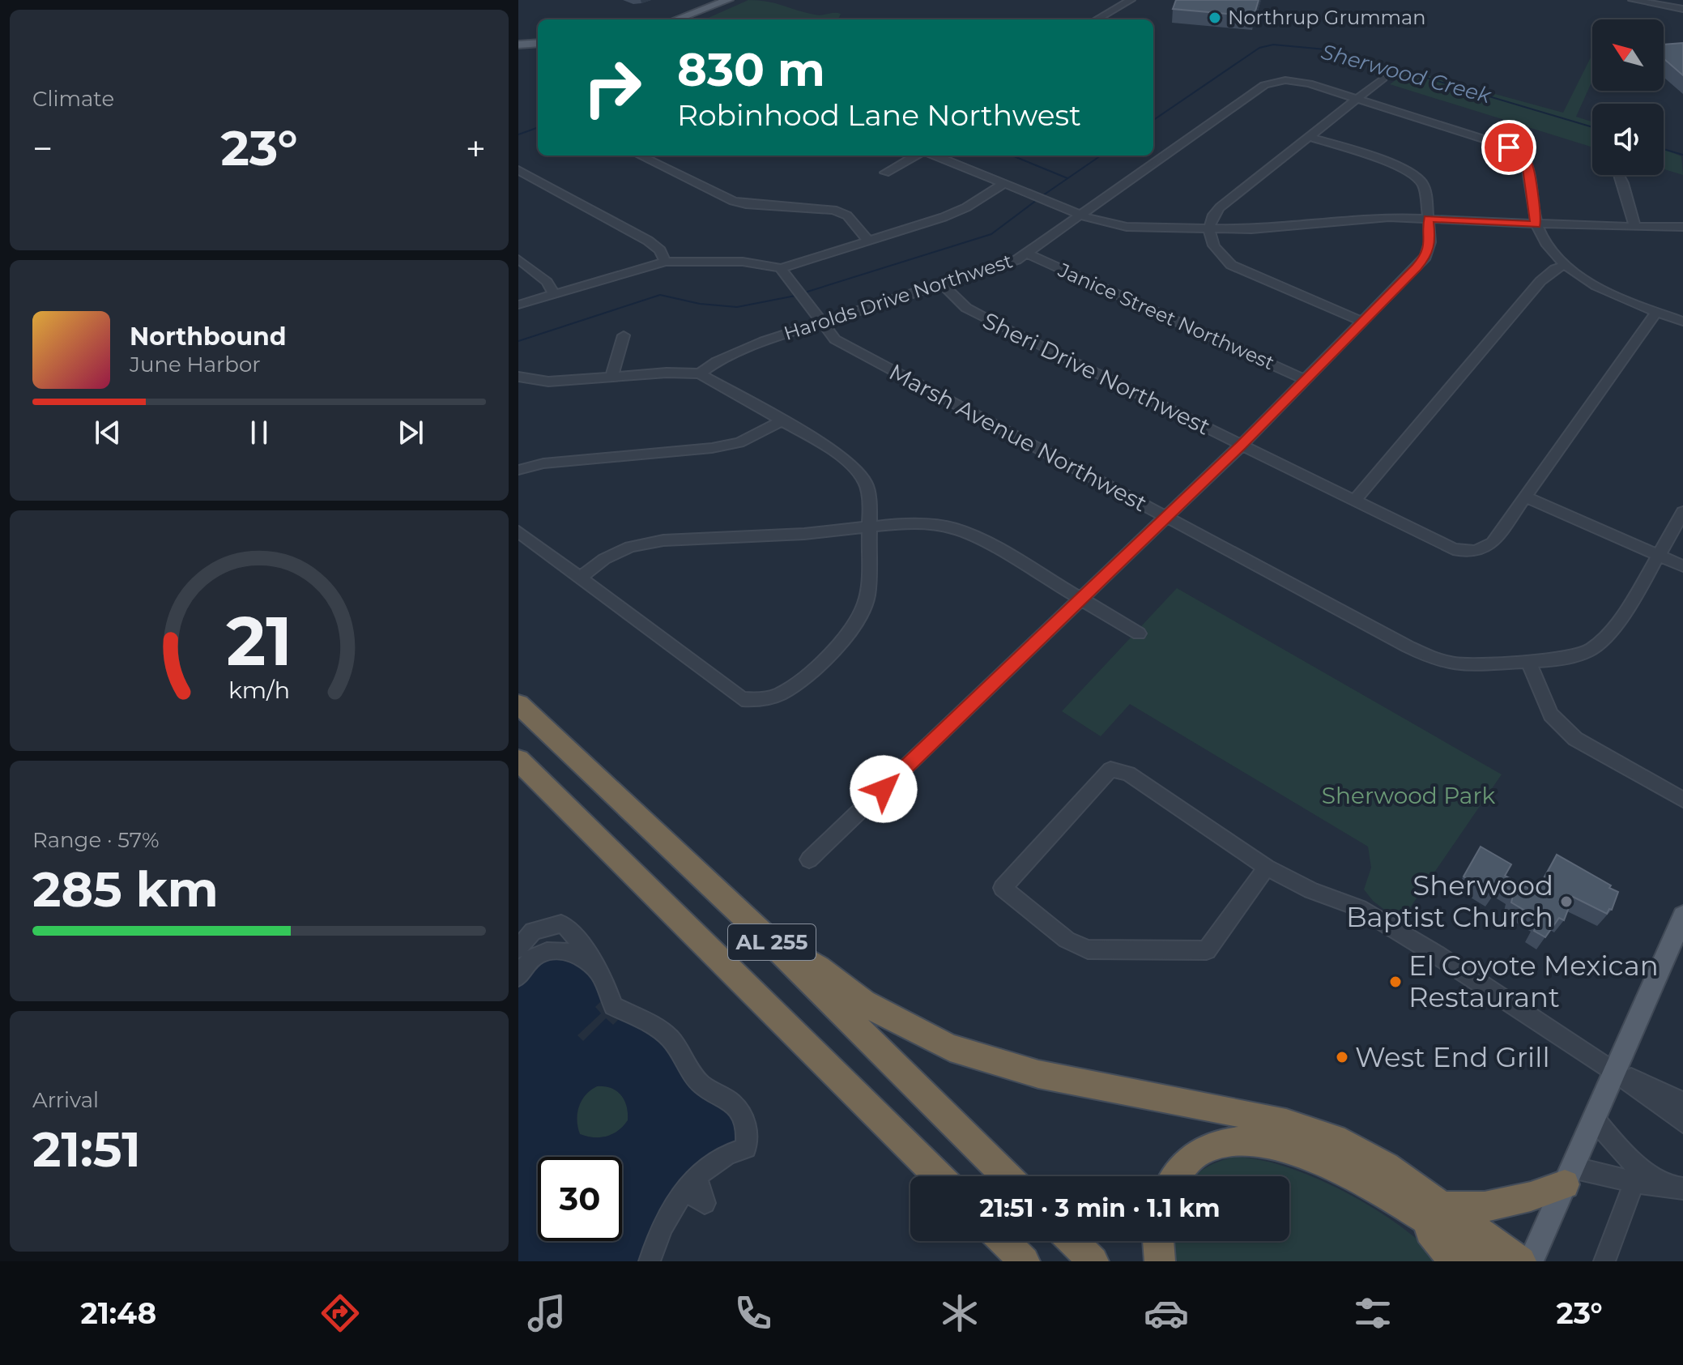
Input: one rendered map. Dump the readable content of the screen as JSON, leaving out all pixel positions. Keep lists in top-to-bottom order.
{
  "streets": {
    "highway": ["AL 255"],
    "street": [
      "Harolds Drive Northwest",
      "Janice Street Northwest",
      "Sheri Drive Northwest",
      "Marsh Avenue Northwest"
    ]
  },
  "crossings": [
    ["Harolds Drive Northwest", "Janice Street Northwest"],
    ["Harolds Drive Northwest", "Sheri Drive Northwest"],
    ["Harolds Drive Northwest", "Marsh Avenue Northwest"]
  ],
  "water": ["Sherwood Creek"],
  "parks": ["Sherwood Park"],
  "places": [
    "Northrup Grumman",
    "Sherwood Baptist Church",
    "El Coyote Mexican Restaurant",
    "West End Grill"
  ],
  "north": "top left",
  "page": {
    "tile": [
      "Climate",
      ["Range · 57%", "285 km"],
      ["Arrival", "21:51"]
    ],
    "turn": ["830 m", "Robinhood Lane Northwest"],
    "heat": ["−", "23°", "+"],
    "song": ["Northbound", "June Harbor"],
    "limit": "30",
    "trip": "21:51 · 3 min · 1.1 km",
    "tabs": ["21:48", "23°"],
    "gauge": ["21", "km/h"]
  }
}
